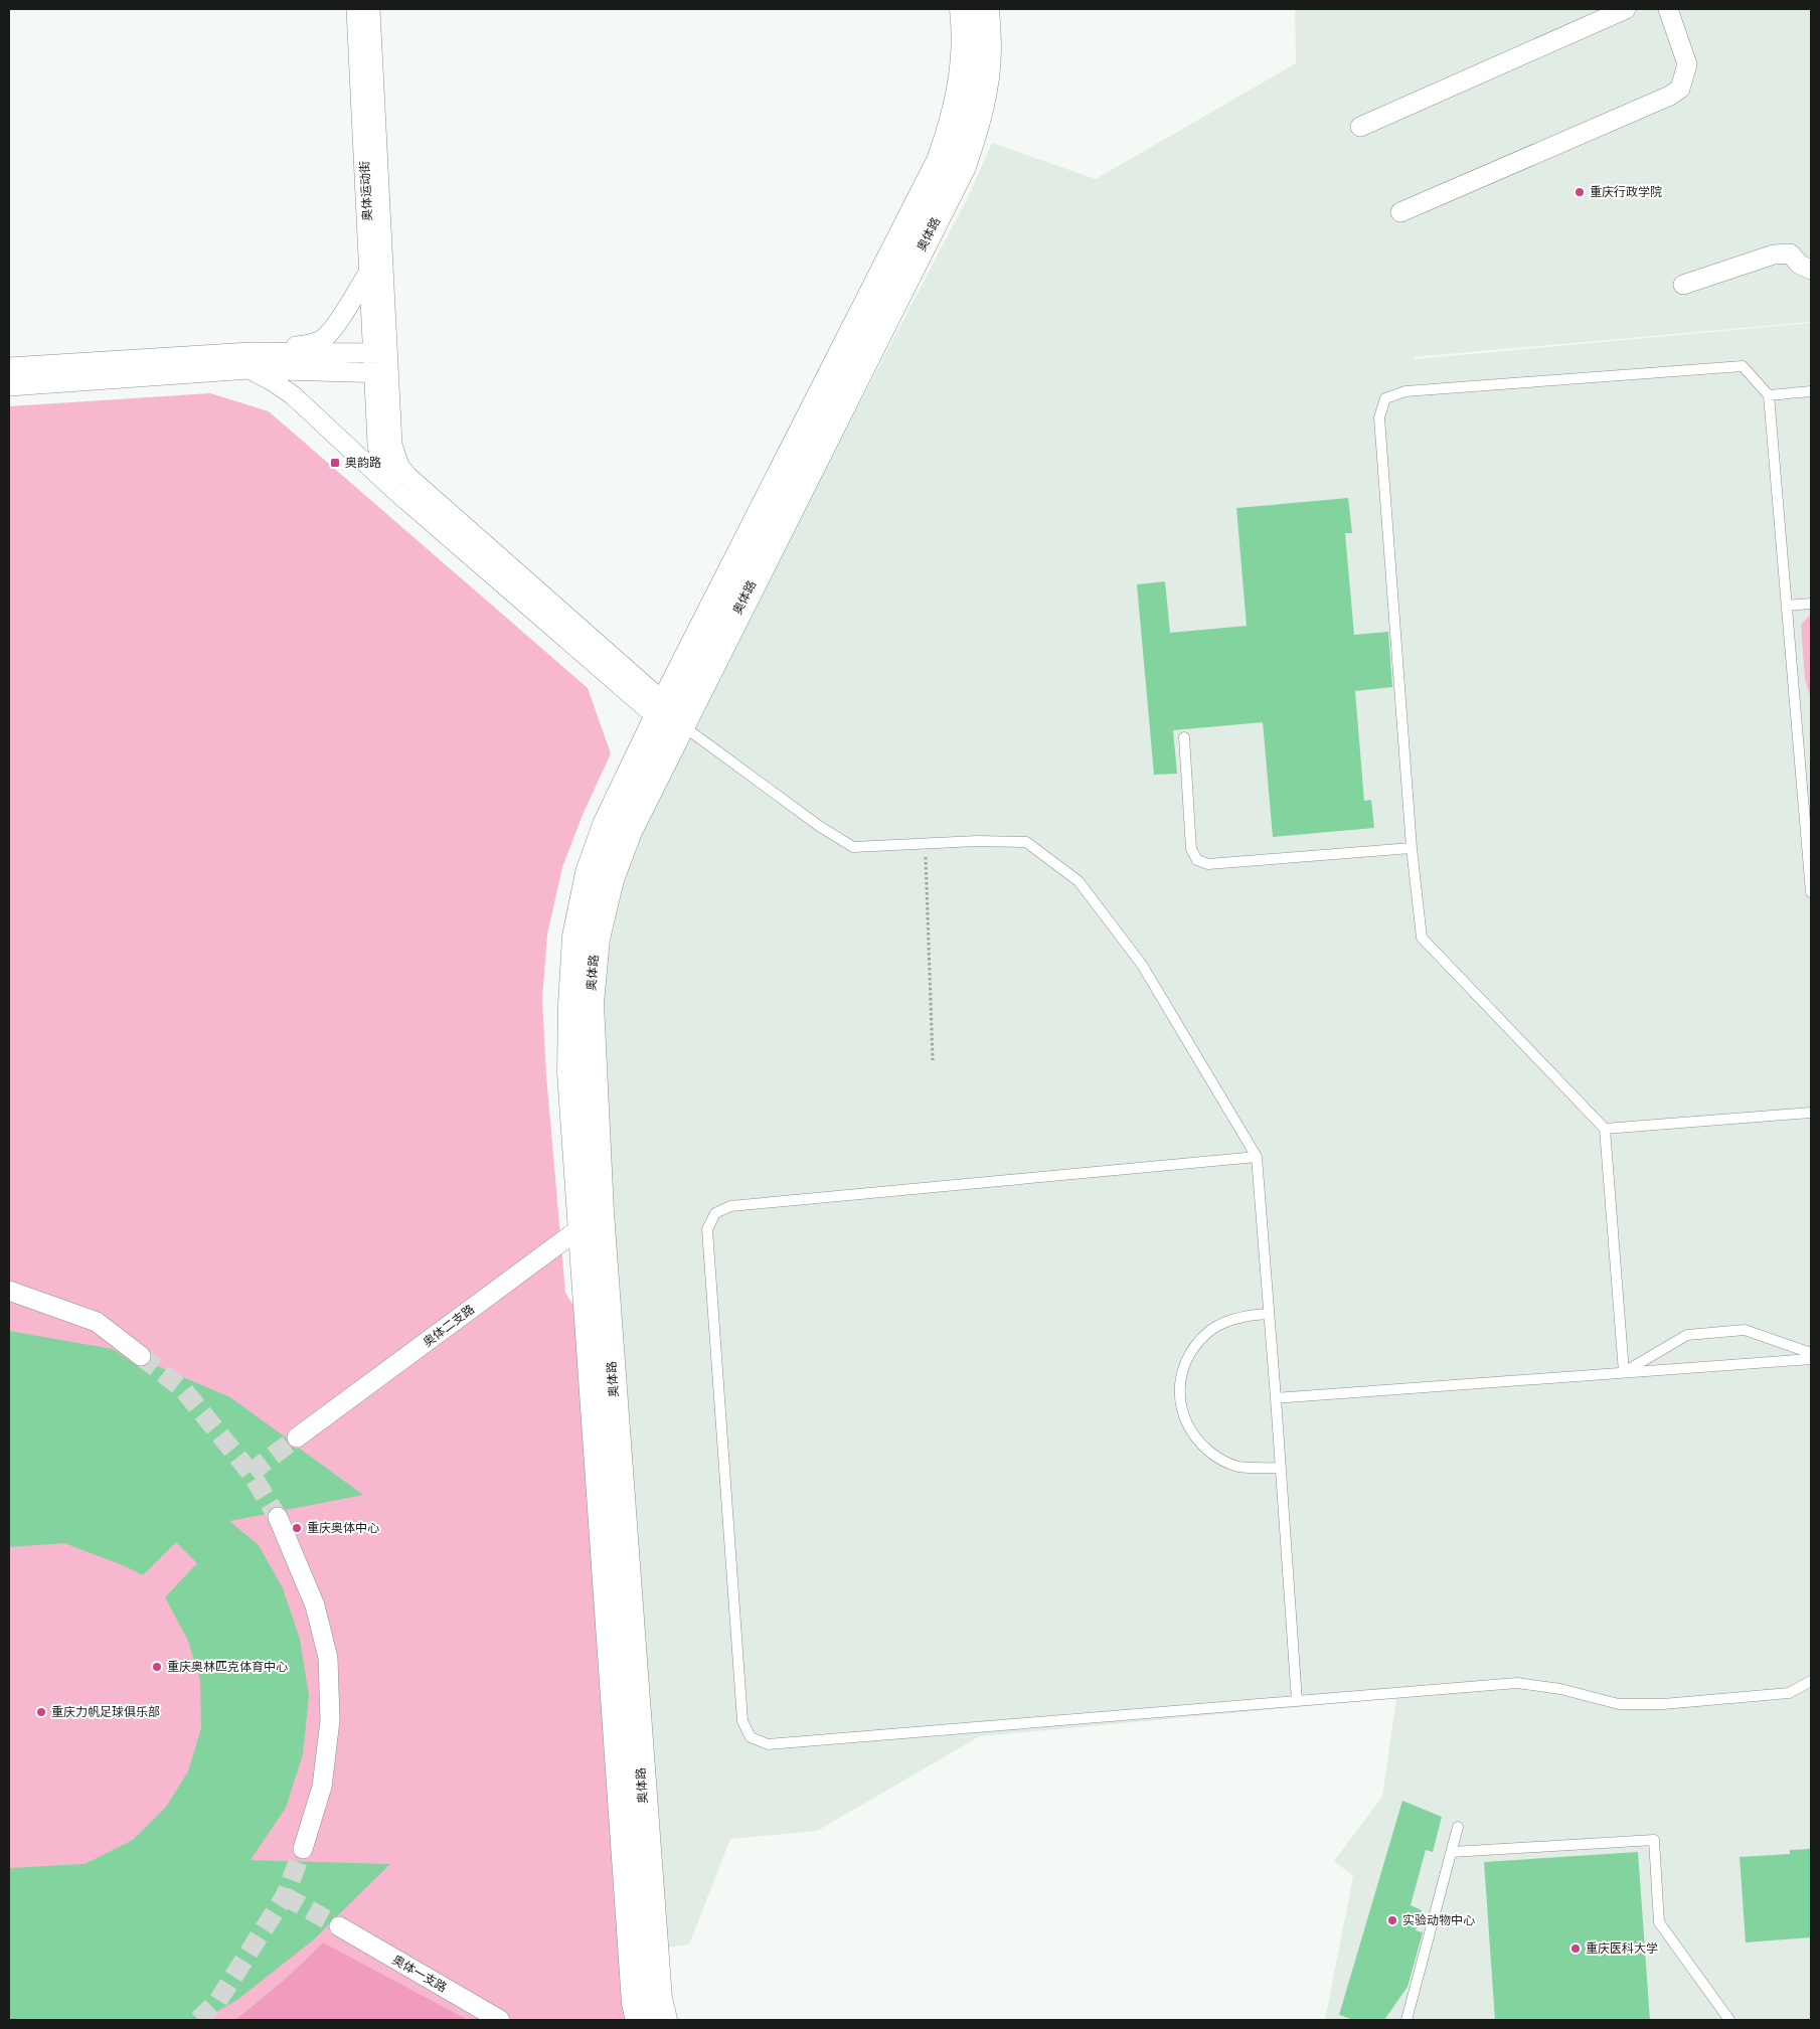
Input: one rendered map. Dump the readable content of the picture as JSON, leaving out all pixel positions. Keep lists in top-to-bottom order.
{
  "streets": {
    "main road": ["奥体路"],
    "street": ["奥体运动街", "奥体二支路", "奥体一支路"]
  },
  "crossings": [
    ["奥体路", "奥体二支路"]
  ],
  "places": {
    "other": [
      "重庆行政学院",
      "重庆奥体中心",
      "重庆奥林匹克体育中心",
      "重庆力帆足球俱乐部",
      "实验动物中心",
      "重庆医科大学"
    ],
    "transit": ["奥韵路"]
  }
}
